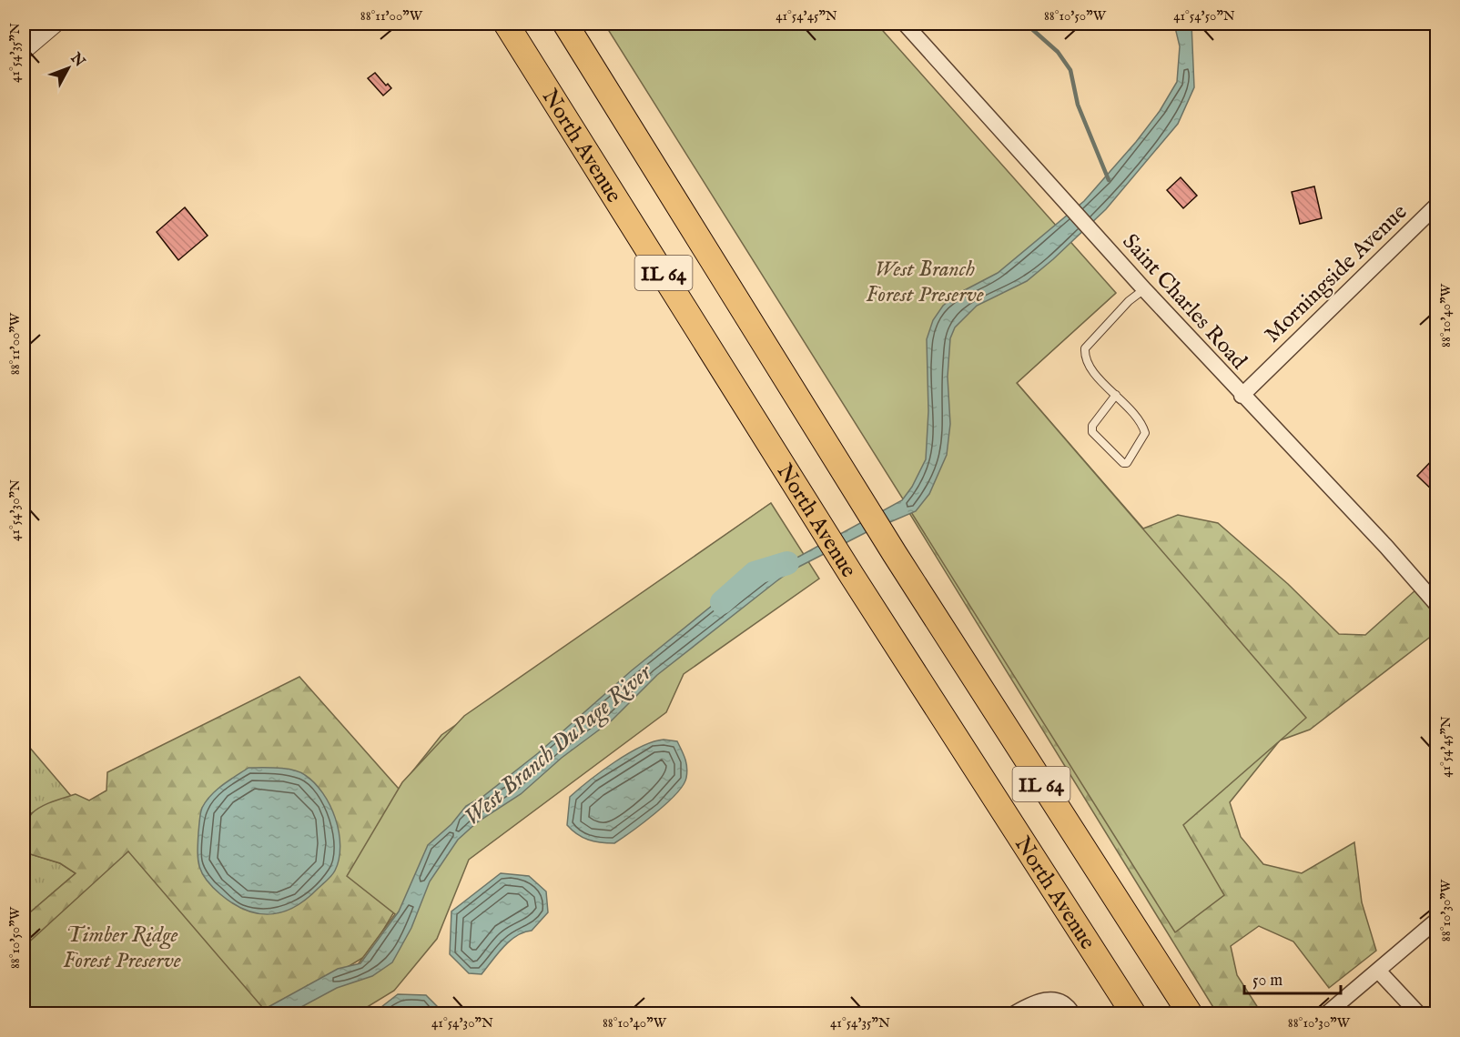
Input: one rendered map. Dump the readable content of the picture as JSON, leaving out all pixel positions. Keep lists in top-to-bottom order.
{
  "streets": {
    "main road": ["North Avenue", "IL 64"],
    "street": ["Morningside Avenue", "Saint Charles Road"]
  },
  "crossings": [
    ["Morningside Avenue", "Saint Charles Road"]
  ],
  "water": ["West Branch DuPage River"],
  "parks": ["West Branch Forest Preserve", "Timber Ridge Forest Preserve"],
  "scale_bar": "50 m",
  "north": "top right",
  "coordinates": [
    "88°11'00\"W",
    "41°54'45\"N",
    "88°10'50\"W",
    "41°54'50\"N",
    "41°54'35\"N",
    "88°10'40\"W",
    "41°54'30\"N",
    "88°10'30\"W"
  ]
}
